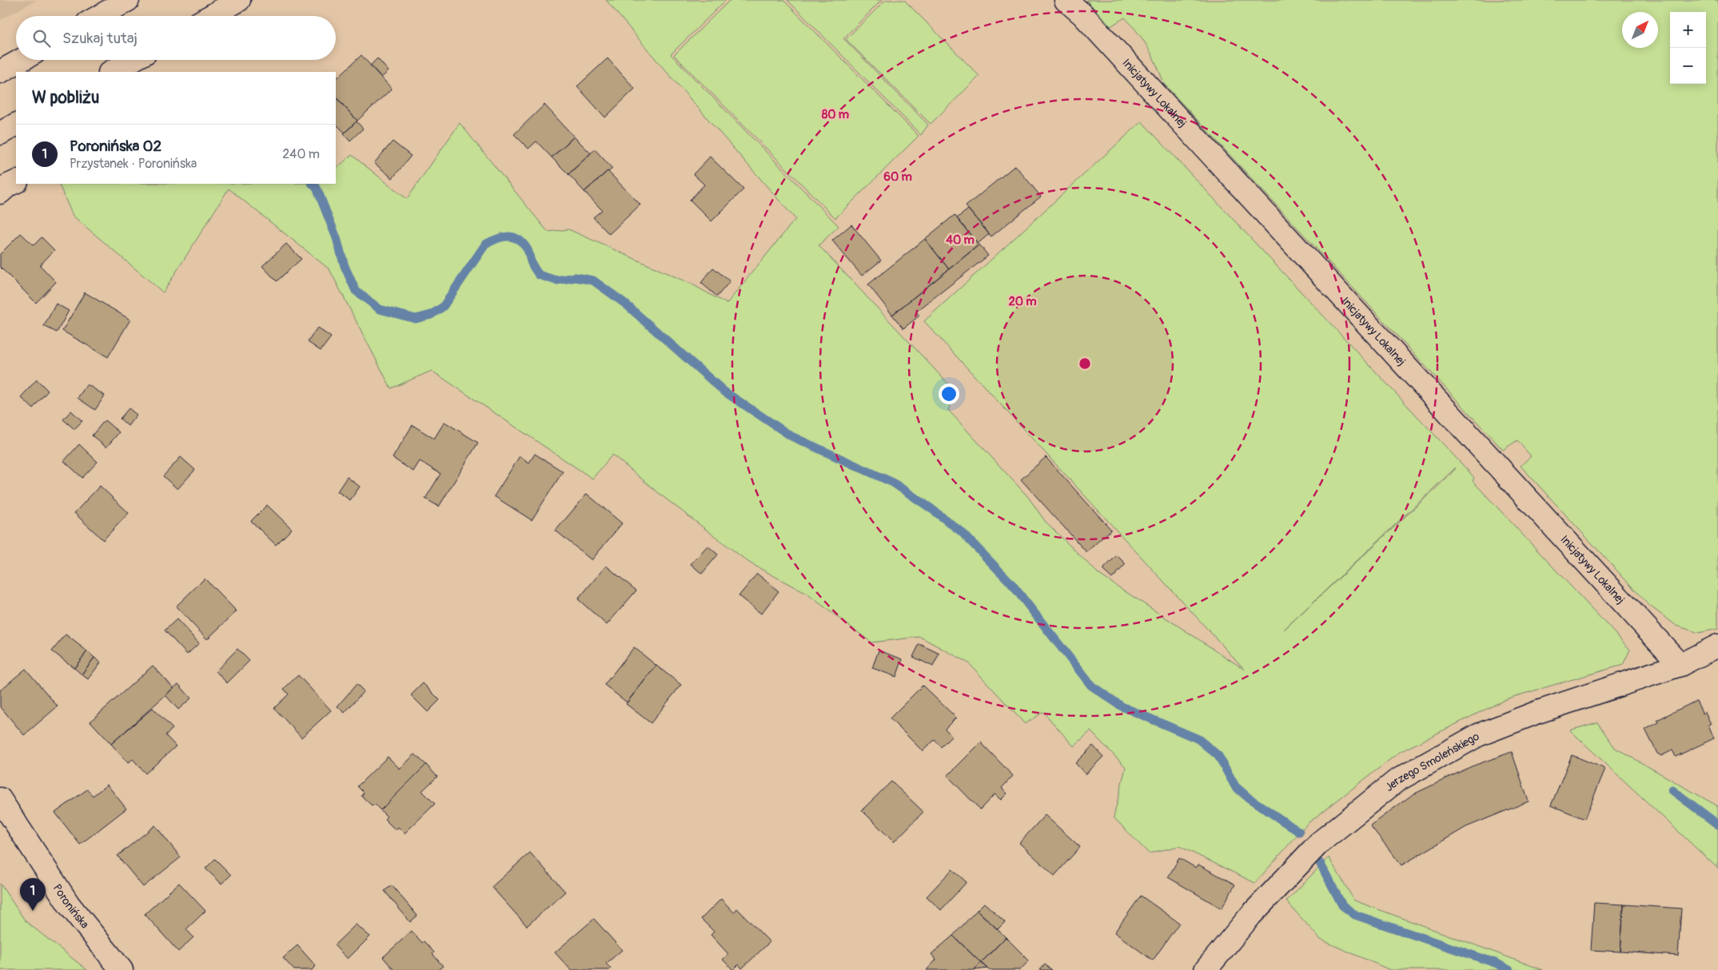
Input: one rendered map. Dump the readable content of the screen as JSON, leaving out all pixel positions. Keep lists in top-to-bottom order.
{
  "streets": {
    "main road": ["Inicjatywy Lokalnej", "Jerzego Smoleńskiego", "Poronińska"]
  },
  "crossings": [
    ["Inicjatywy Lokalnej", "Jerzego Smoleńskiego"]
  ],
  "north": "top right",
  "page": {
    "map_buttons": ["+", "−"],
    "search": "Szukaj tutaj",
    "heading": "W pobliżu",
    "list": [
      {
        "mark": "1",
        "name": "Poronińska 02",
        "note": "Przystanek · Poronińska",
        "value": "240 m"
      }
    ],
    "pins": "1"
  },
  "rings": [
    "80 m",
    "60 m",
    "40 m",
    "20 m"
  ]
}
